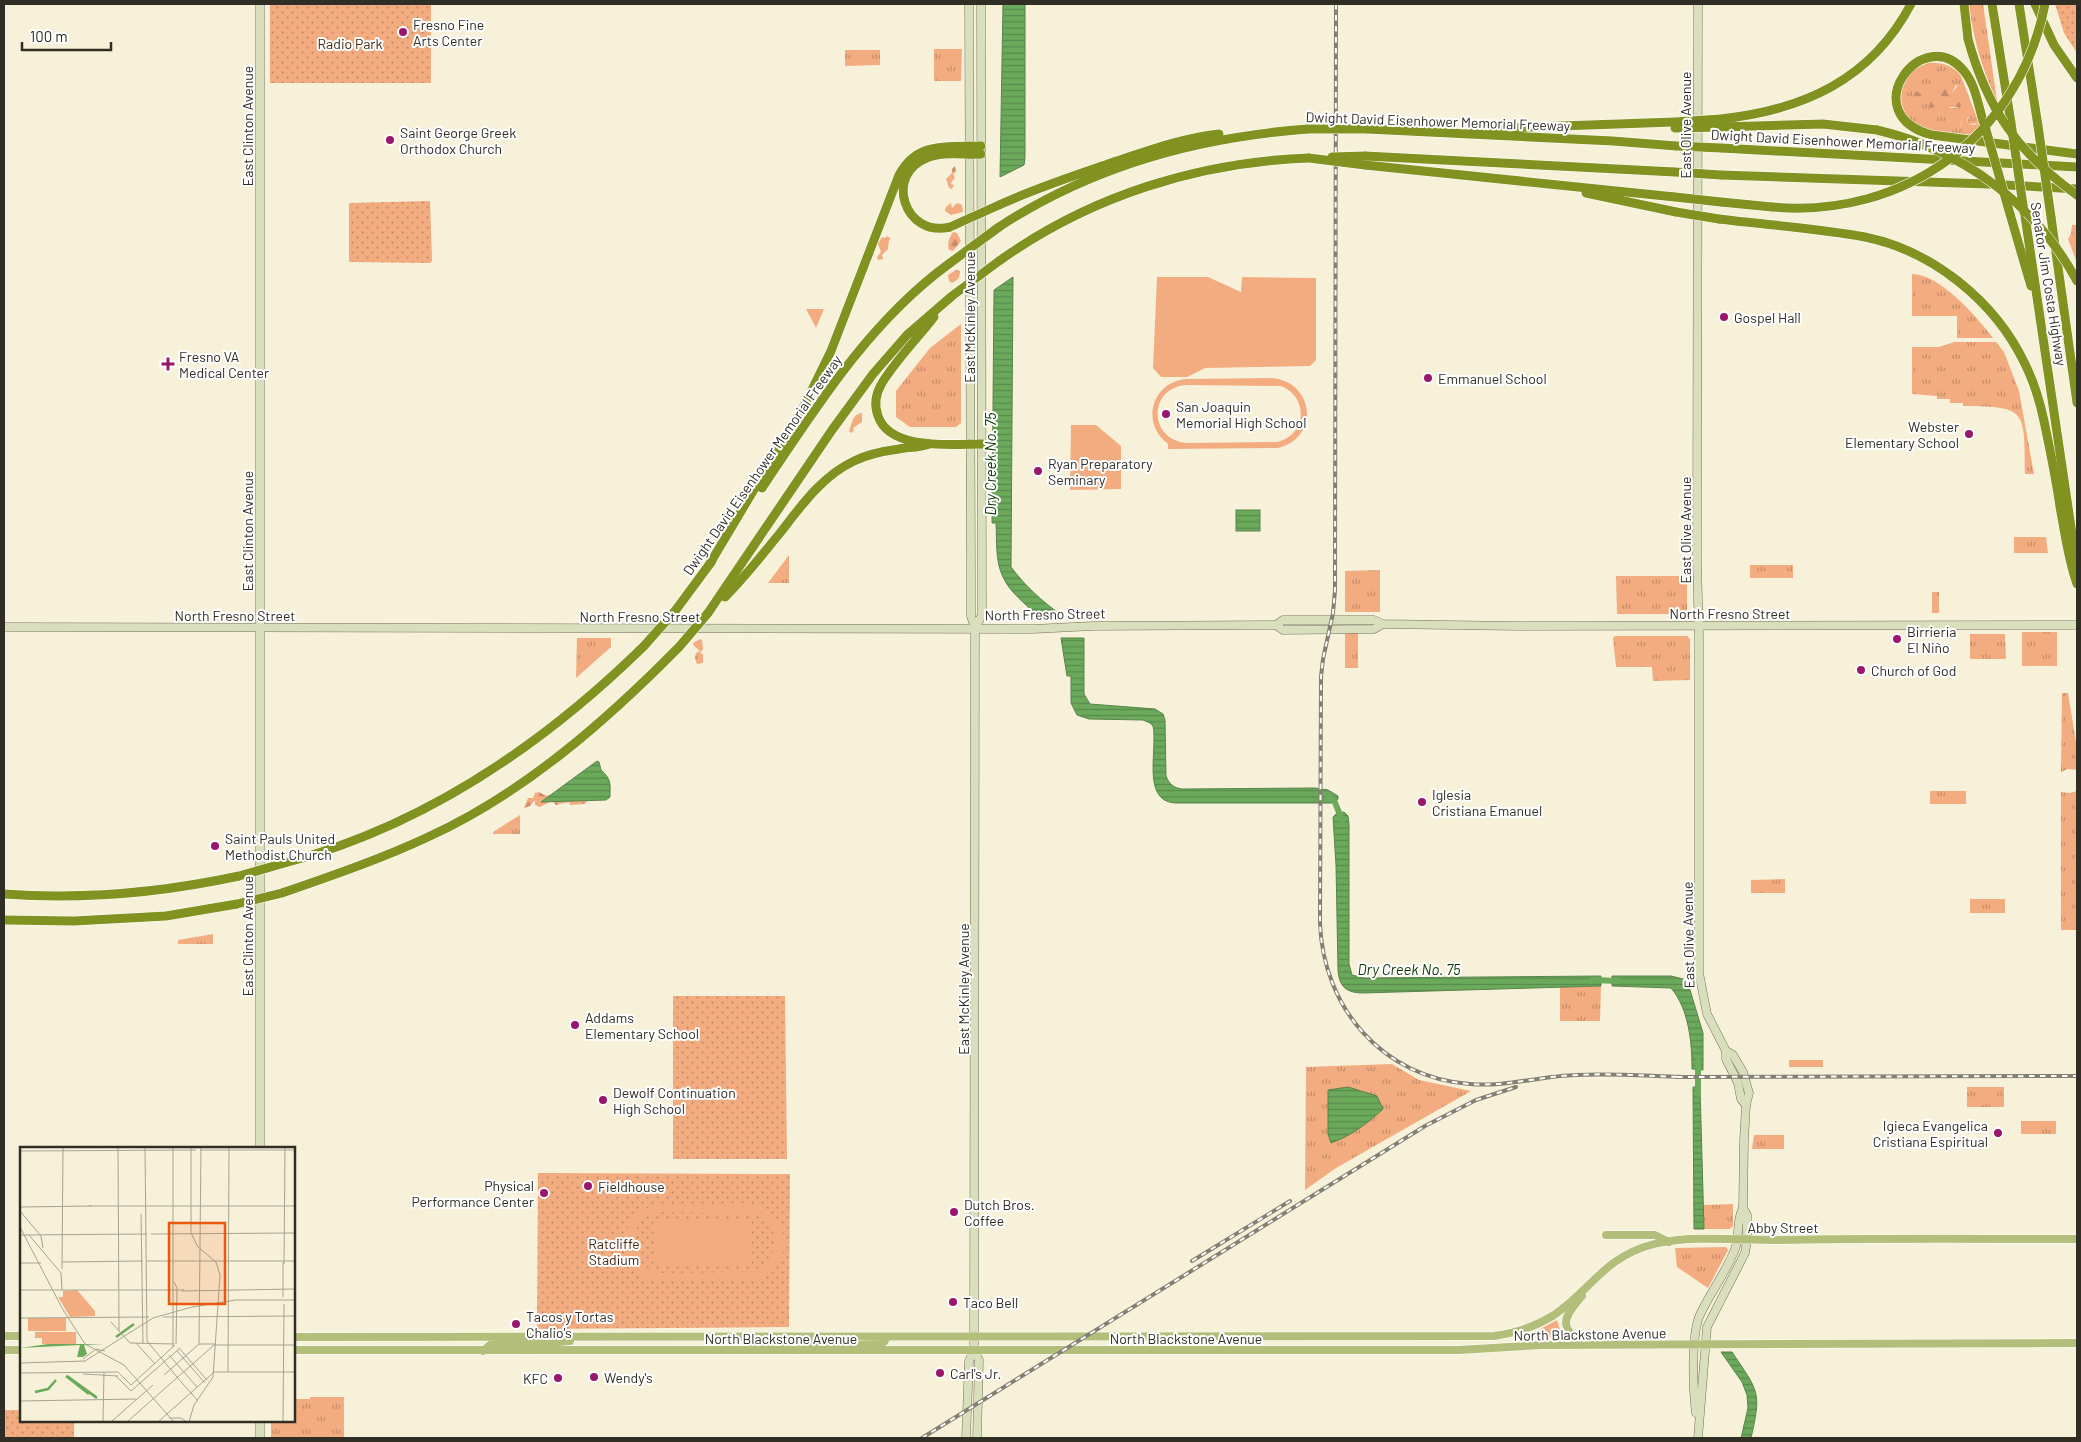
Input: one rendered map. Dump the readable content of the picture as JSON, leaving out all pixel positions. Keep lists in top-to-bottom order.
{
  "streets": {
    "highway": ["Dwight David Eisenhower Memorial Freeway", "Senator Jim Costa Highway"],
    "main road": [
      "East Olive Avenue",
      "East Clinton Avenue",
      "East McKinley Avenue",
      "North Fresno Street",
      "Abby Street",
      "North Blackstone Avenue"
    ]
  },
  "crossings": [
    ["East Olive Avenue", "North Fresno Street"],
    ["East Olive Avenue", "Abby Street"],
    ["East Olive Avenue", "North Blackstone Avenue"],
    ["East Clinton Avenue", "North Fresno Street"],
    ["East McKinley Avenue", "North Fresno Street"],
    ["East McKinley Avenue", "North Blackstone Avenue"],
    ["Abby Street", "North Blackstone Avenue"]
  ],
  "water": ["Dry Creek No. 75"],
  "parks": ["Radio Park", "Ratcliffe Stadium"],
  "places": {
    "other": [
      "Fresno Fine Arts Center",
      "Saint George Greek Orthodox Church",
      "Gospel Hall",
      "Emmanuel School",
      "San Joaquin Memorial High School",
      "Webster Elementary School",
      "Ryan Preparatory Seminary",
      "Birrieria El Niño",
      "Church of God",
      "Iglesia Cristiana Emanuel",
      "Saint Pauls United Methodist Church",
      "Addams Elementary School",
      "Dewolf Continuation High School",
      "Igieca Evangelica Cristiana Espiritual",
      "Fieldhouse",
      "Physical Performance Center",
      "Dutch Bros. Coffee",
      "Taco Bell",
      "Tacos y Tortas Chalio's",
      "Carl's Jr.",
      "Wendy's",
      "KFC"
    ],
    "health": ["Fresno VA Medical Center"]
  },
  "scale_bar": "100 m"
}
